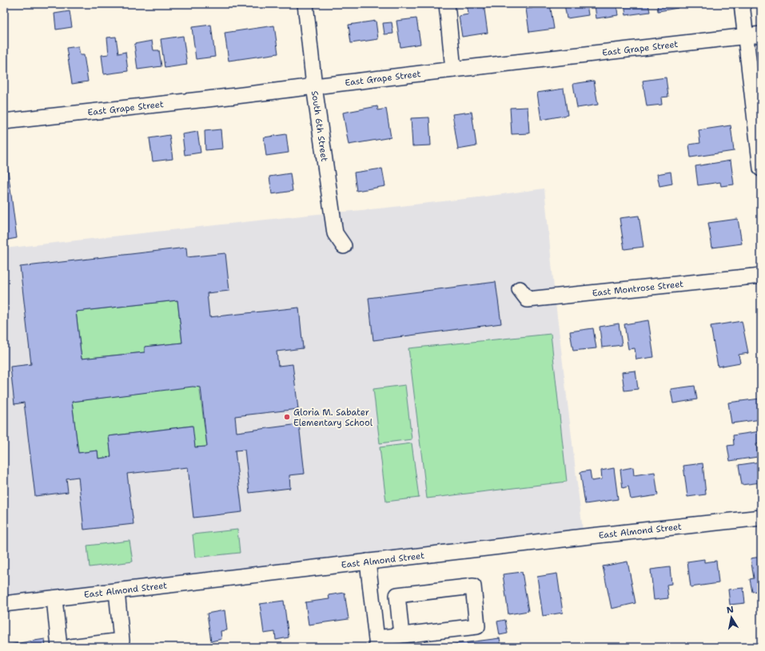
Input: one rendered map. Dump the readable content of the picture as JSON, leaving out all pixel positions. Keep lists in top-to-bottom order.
{
  "streets": {
    "street": [
      "East Grape Street",
      "South 6th Street",
      "East Montrose Street",
      "East Almond Street"
    ]
  },
  "crossings": [
    ["East Grape Street", "South 6th Street"]
  ],
  "places": ["Gloria M. Sabater Elementary School"],
  "north": "top"
}
